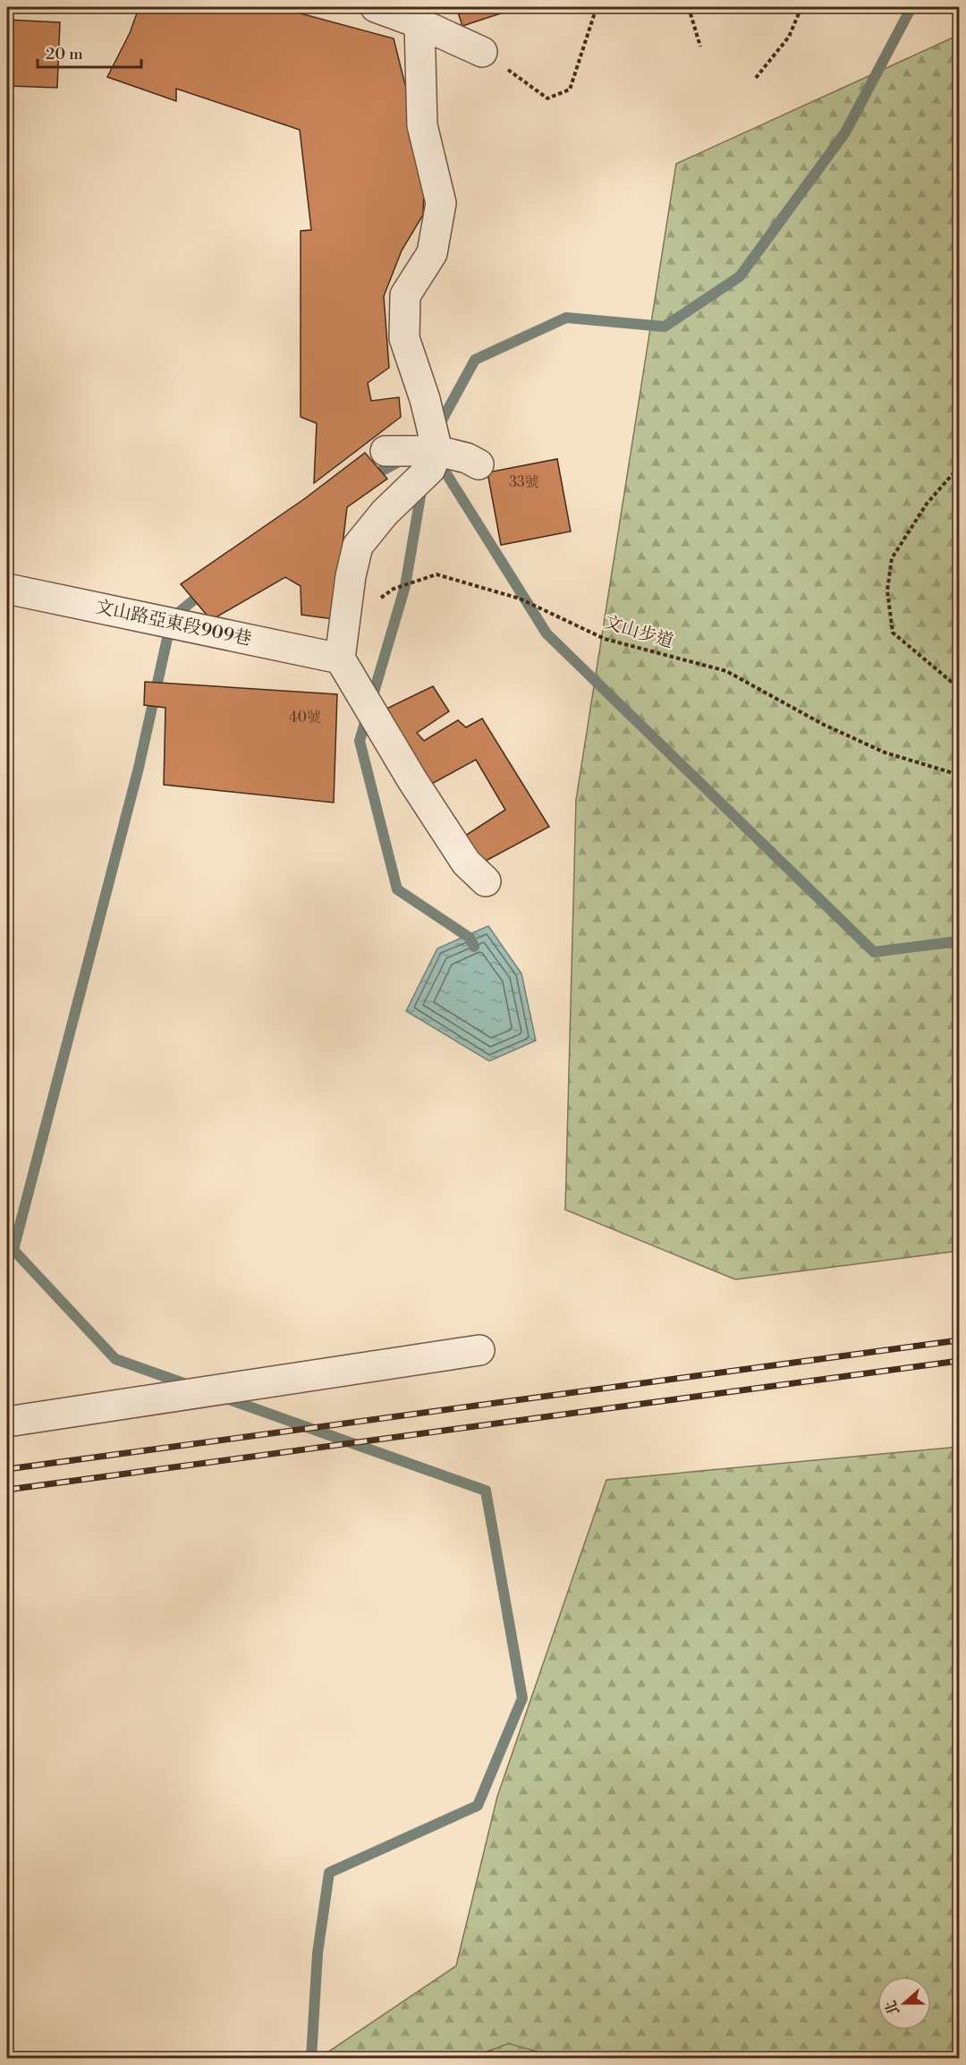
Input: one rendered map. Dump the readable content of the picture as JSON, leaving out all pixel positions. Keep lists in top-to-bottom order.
{
  "streets": {
    "street": ["文山路亞東段909巷"],
    "path": ["文山步道"]
  },
  "house_numbers": ["33號", "40號"],
  "scale_bar": "20 m",
  "north": "left"
}
